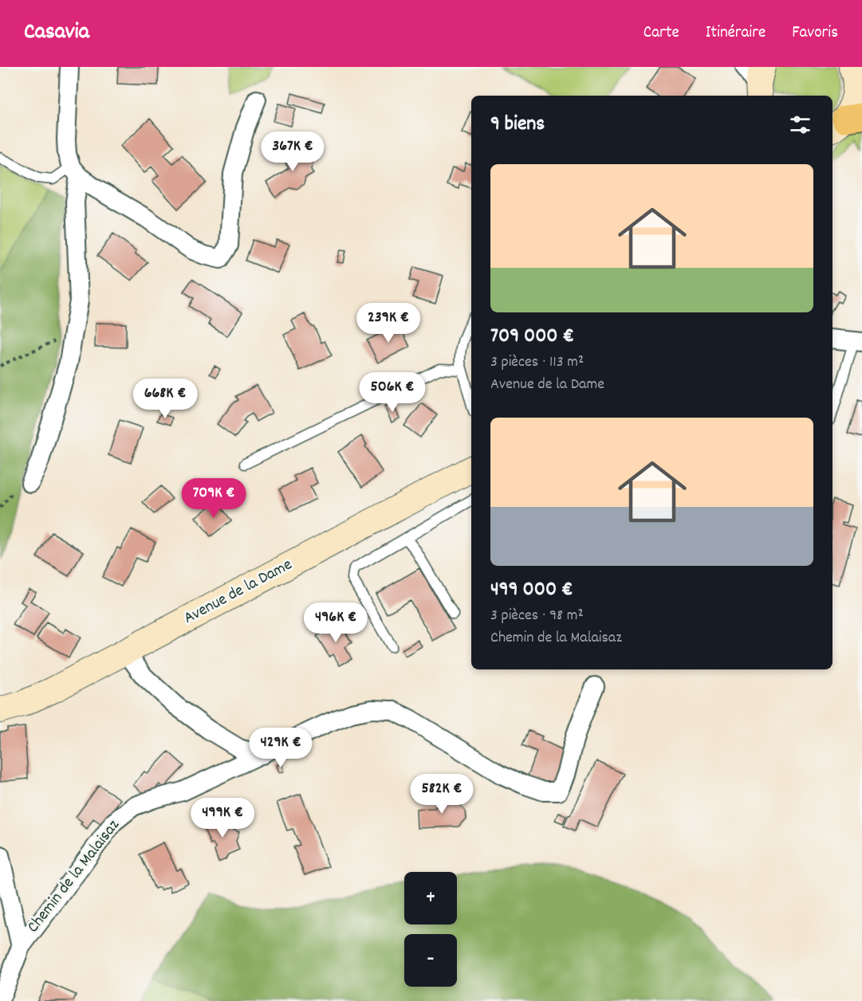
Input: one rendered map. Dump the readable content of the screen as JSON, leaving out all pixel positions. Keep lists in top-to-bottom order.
{
  "streets": {
    "main road": ["Avenue de la Dame"],
    "street": ["Chemin de la Malaisaz"]
  },
  "page": {
    "header": "Casavia",
    "nav": ["Carte", "Itinéraire", "Favoris"],
    "heading": "9 biens",
    "price": [
      "367K €",
      "239K €",
      "506K €",
      "668K €",
      "709K €",
      "496K €",
      "429K €",
      "582K €",
      "499K €"
    ],
    "list": [
      {
        "name": "709 000 €",
        "note": "3 pièces · 113 m² · Avenue de la Dame"
      },
      {
        "name": "499 000 €",
        "note": "3 pièces · 98 m² · Chemin de la Malaisaz"
      }
    ],
    "map_buttons": ["+", "−"]
  }
}
